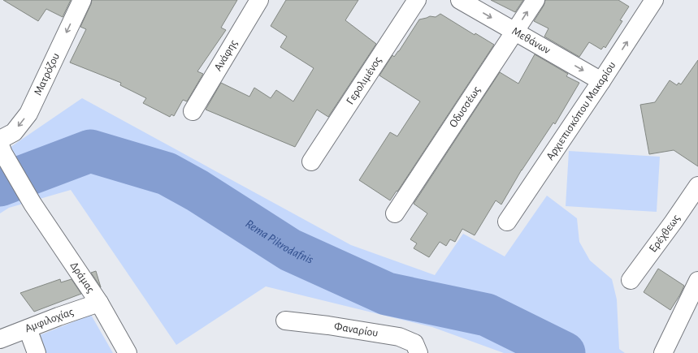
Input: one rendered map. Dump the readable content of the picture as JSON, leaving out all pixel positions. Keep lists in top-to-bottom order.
{
  "streets": {
    "street": [
      "Μεθάνων",
      "Ανάφης",
      "Ματρόζου",
      "Γερολιμένος",
      "Οδυσσέως",
      "Αρχιεπισκόπου Μακαρίου",
      "Ερέχθεως",
      "Δράμας",
      "Αμφιλοχίας",
      "Φαναρίου"
    ]
  },
  "crossings": [
    ["Μεθάνων", "Οδυσσέως"],
    ["Μεθάνων", "Αρχιεπισκόπου Μακαρίου"],
    ["Ματρόζου", "Δράμας"],
    ["Δράμας", "Αμφιλοχίας"]
  ],
  "one_way": ["Μεθάνων", "Ματρόζου", "Αρχιεπισκόπου Μακαρίου"],
  "water": ["Rema Pikrodafnis"]
}
